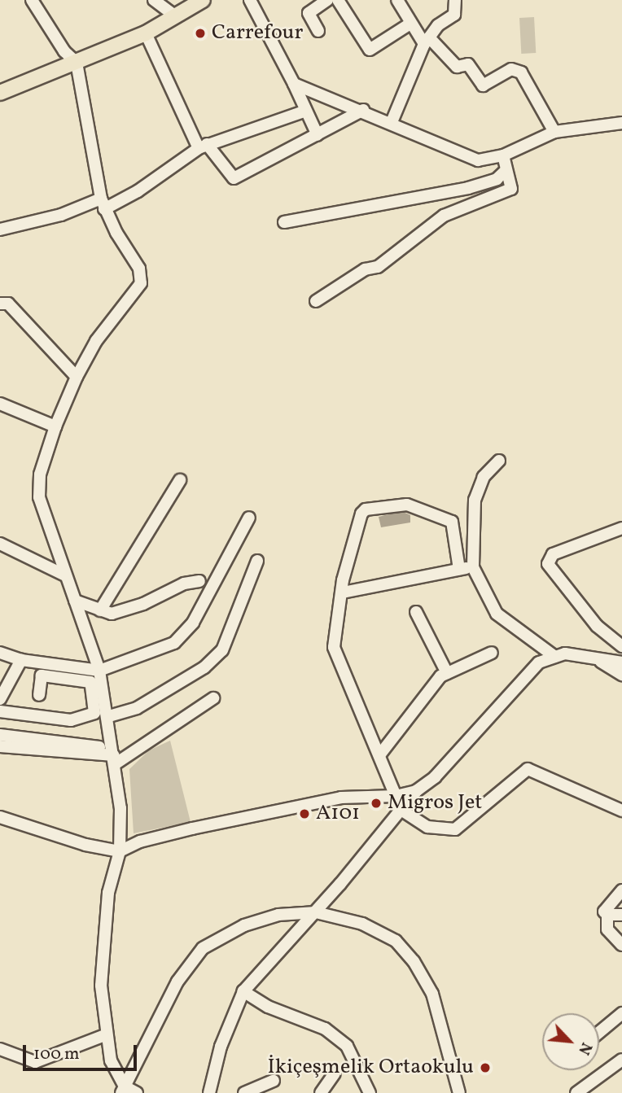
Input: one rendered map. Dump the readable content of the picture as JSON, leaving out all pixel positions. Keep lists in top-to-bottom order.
{
  "places": [
    "Carrefour",
    "Migros Jet",
    "A101",
    "İkiçeşmelik Ortaokulu"
  ],
  "scale_bar": "100 m",
  "north": "bottom right"
}
